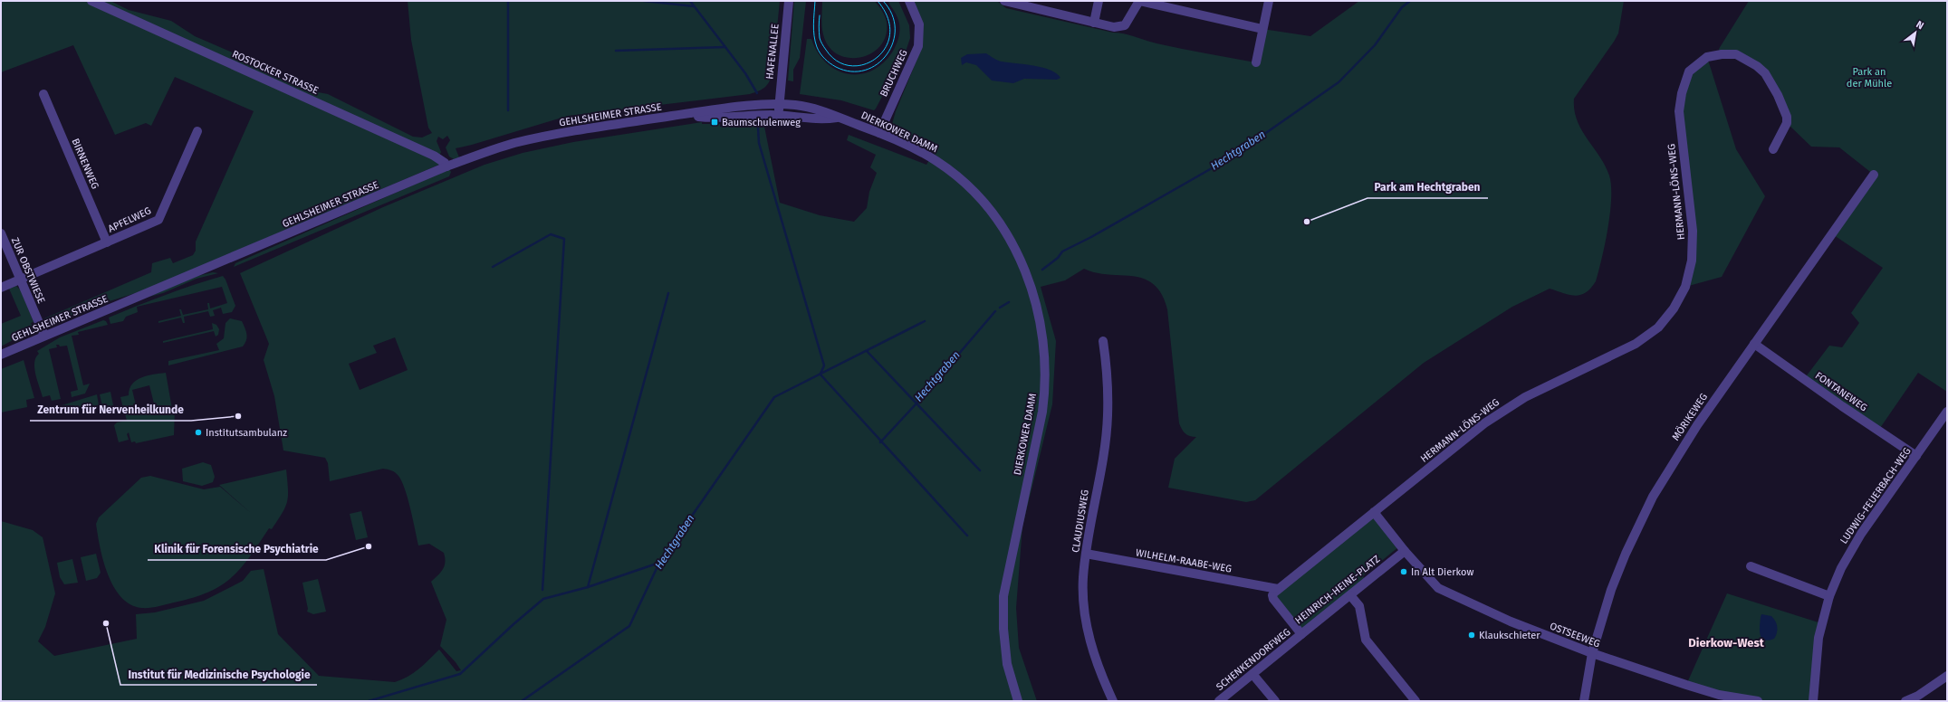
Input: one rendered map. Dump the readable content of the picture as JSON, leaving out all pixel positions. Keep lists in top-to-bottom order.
{
  "streets": {
    "street": [
      "HAFENALLEE",
      "ROSTOCKER STRASSE",
      "BRUCHWEG",
      "GEHLSHEIMER STRASSE",
      "DIERKOWER DAMM",
      "BIRNENWEG",
      "HERMANN-LÖNS-WEG",
      "APFELWEG",
      "ZUR OBSTWIESE",
      "FONTANEWEG",
      "MÖRIKEWEG",
      "LUDWIG-FEUERBACH-WEG",
      "CLAUDIUSWEG",
      "WILHELM-RAABE-WEG",
      "HEINRICH-HEINE-PLATZ",
      "OSTSEEWEG",
      "SCHENKENDORFWEG"
    ]
  },
  "crossings": [
    ["HAFENALLEE", "GEHLSHEIMER STRASSE"],
    ["HAFENALLEE", "DIERKOWER DAMM"],
    ["ROSTOCKER STRASSE", "GEHLSHEIMER STRASSE"],
    ["BRUCHWEG", "DIERKOWER DAMM"],
    ["GEHLSHEIMER STRASSE", "DIERKOWER DAMM"],
    ["GEHLSHEIMER STRASSE", "ZUR OBSTWIESE"],
    ["BIRNENWEG", "APFELWEG"],
    ["APFELWEG", "ZUR OBSTWIESE"],
    ["FONTANEWEG", "MÖRIKEWEG"],
    ["FONTANEWEG", "LUDWIG-FEUERBACH-WEG"],
    ["MÖRIKEWEG", "OSTSEEWEG"],
    ["CLAUDIUSWEG", "WILHELM-RAABE-WEG"],
    ["WILHELM-RAABE-WEG", "HEINRICH-HEINE-PLATZ"],
    ["HEINRICH-HEINE-PLATZ", "OSTSEEWEG"],
    ["HEINRICH-HEINE-PLATZ", "SCHENKENDORFWEG"]
  ],
  "districts": ["Dierkow-West"],
  "water": ["Hechtgraben"],
  "parks": ["Park an der Mühle"],
  "places": {
    "transit": ["Baumschulenweg"],
    "other": [
      "Park am Hechtgraben",
      "Zentrum für Nervenheilkunde",
      "Institutsambulanz",
      "Klinik für Forensische Psychiatrie",
      "In Alt Dierkow",
      "Institut für Medizinische Psychologie",
      "Klaukschieter"
    ]
  },
  "north": "top right"
}
